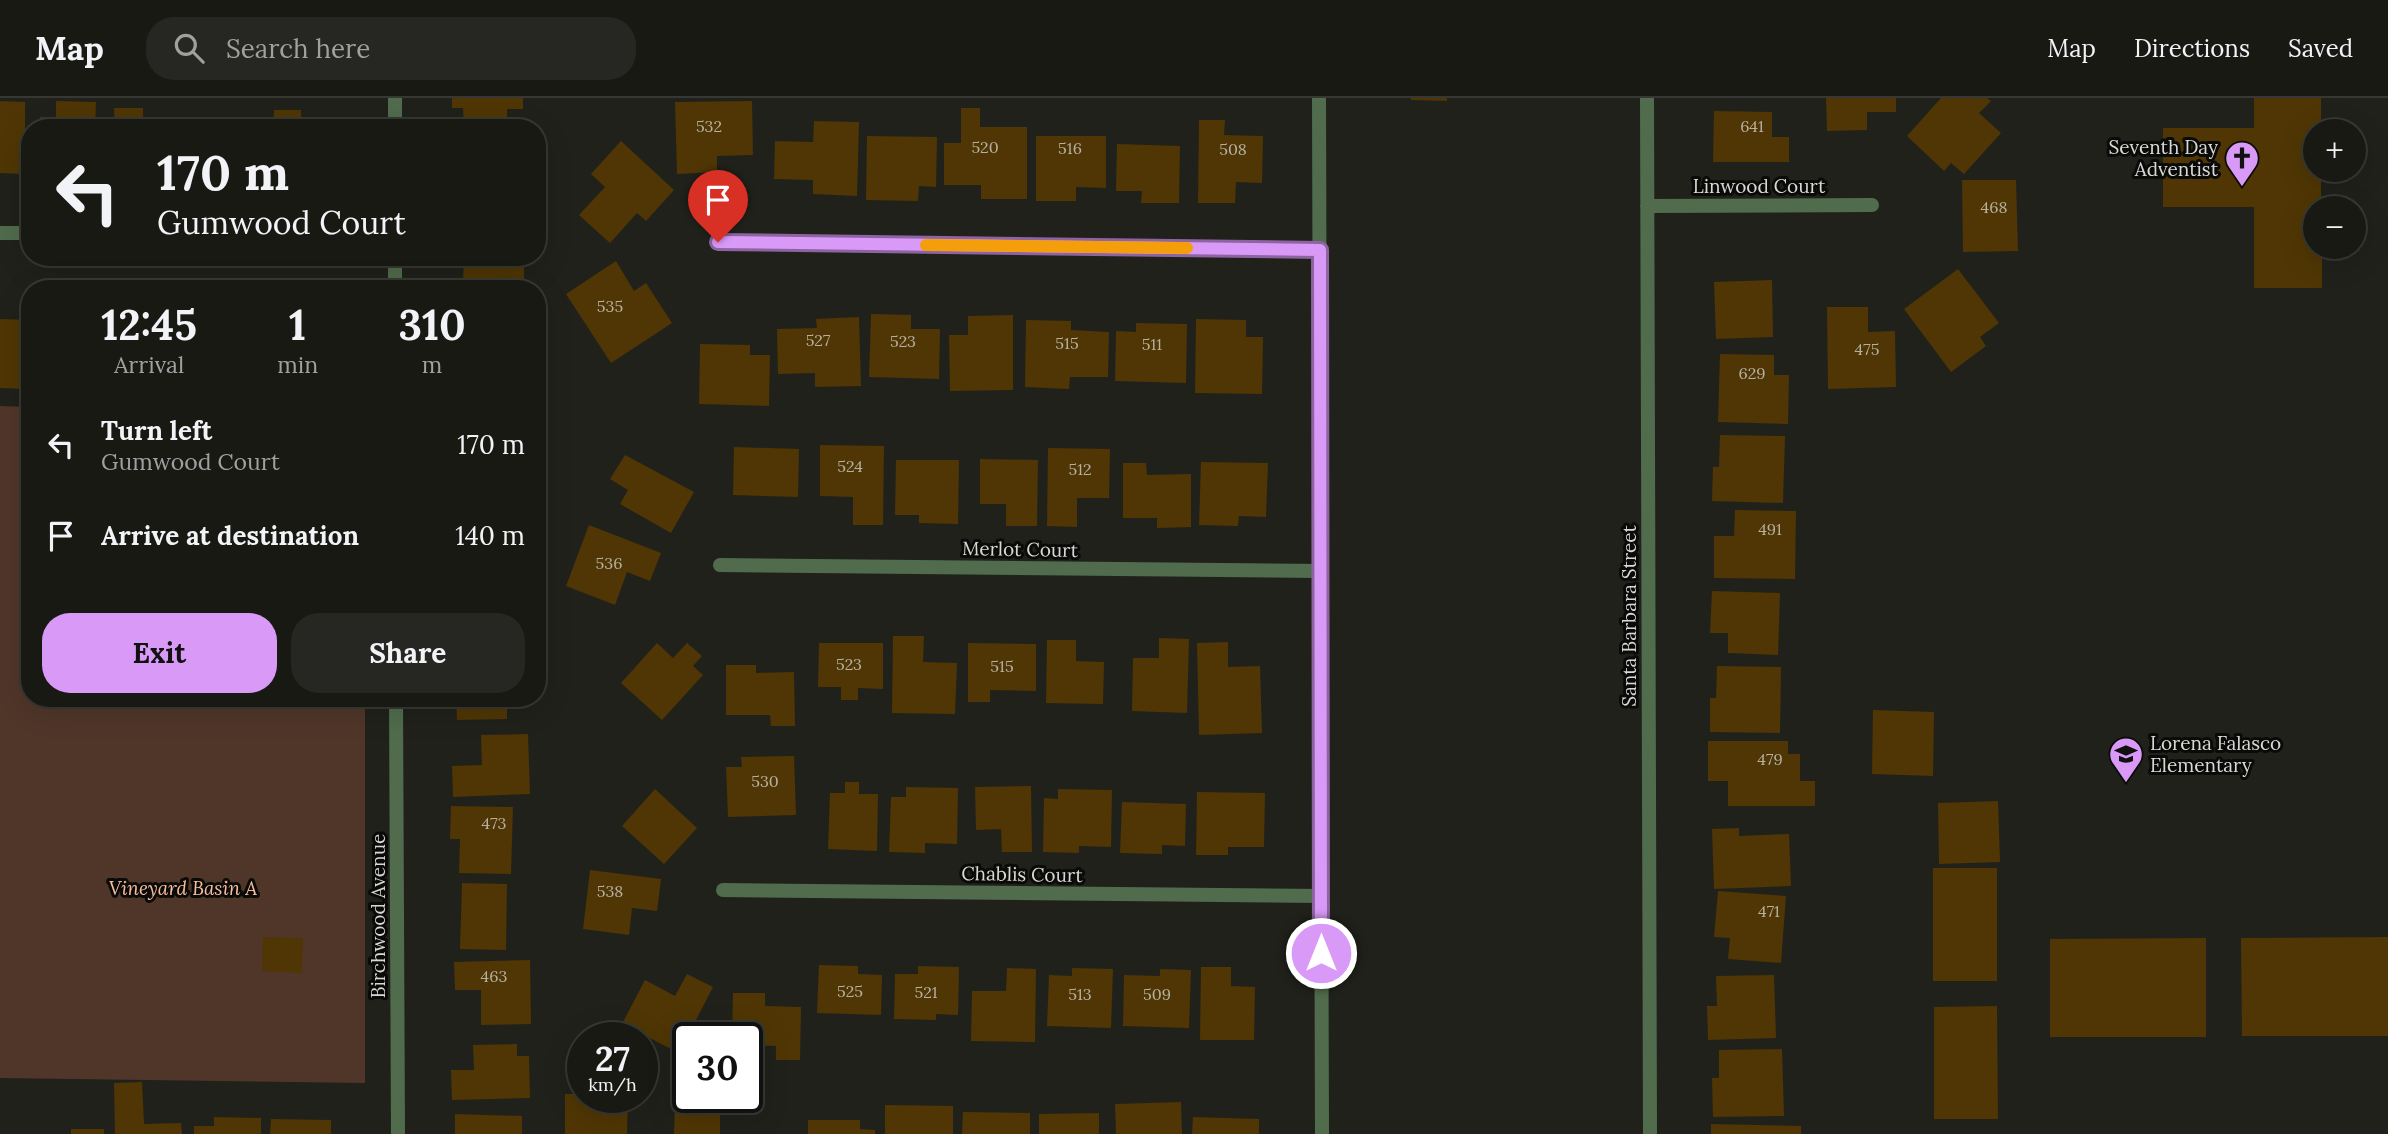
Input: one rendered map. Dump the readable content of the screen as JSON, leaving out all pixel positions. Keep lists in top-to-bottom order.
{
  "streets": {
    "street": [
      "Linwood Court",
      "Merlot Court",
      "Santa Barbara Street",
      "Chablis Court",
      "Birchwood Avenue"
    ]
  },
  "crossings": [
    ["Linwood Court", "Santa Barbara Street"]
  ],
  "parks": ["Vineyard Basin A"],
  "places": {
    "church": ["Seventh Day Adventist"],
    "school or university": ["Lorena Falasco Elementary"]
  },
  "house_numbers": [
    "532",
    "641",
    "520",
    "516",
    "508",
    "468",
    "535",
    "527",
    "523",
    "515",
    "511",
    "475",
    "629",
    "524",
    "512",
    "491",
    "536",
    "523",
    "515",
    "479",
    "530",
    "473",
    "538",
    "471",
    "463",
    "525",
    "521",
    "513",
    "509"
  ],
  "page": {
    "header": "Map",
    "search": "Search here",
    "nav": ["Map", "Directions", "Saved"],
    "map_buttons": ["+", "−"],
    "turn": ["170 m", "Gumwood Court"],
    "eta": [
      "12:45",
      "Arrival",
      "1",
      "min",
      "310",
      "m"
    ],
    "list": [
      {
        "name": "Turn left",
        "note": "Gumwood Court",
        "value": "170 m"
      },
      {
        "name": "Arrive at destination",
        "value": "140 m"
      }
    ],
    "buttons": ["Exit", "Share"],
    "speed": "27 km/h",
    "limit": "30"
  }
}
